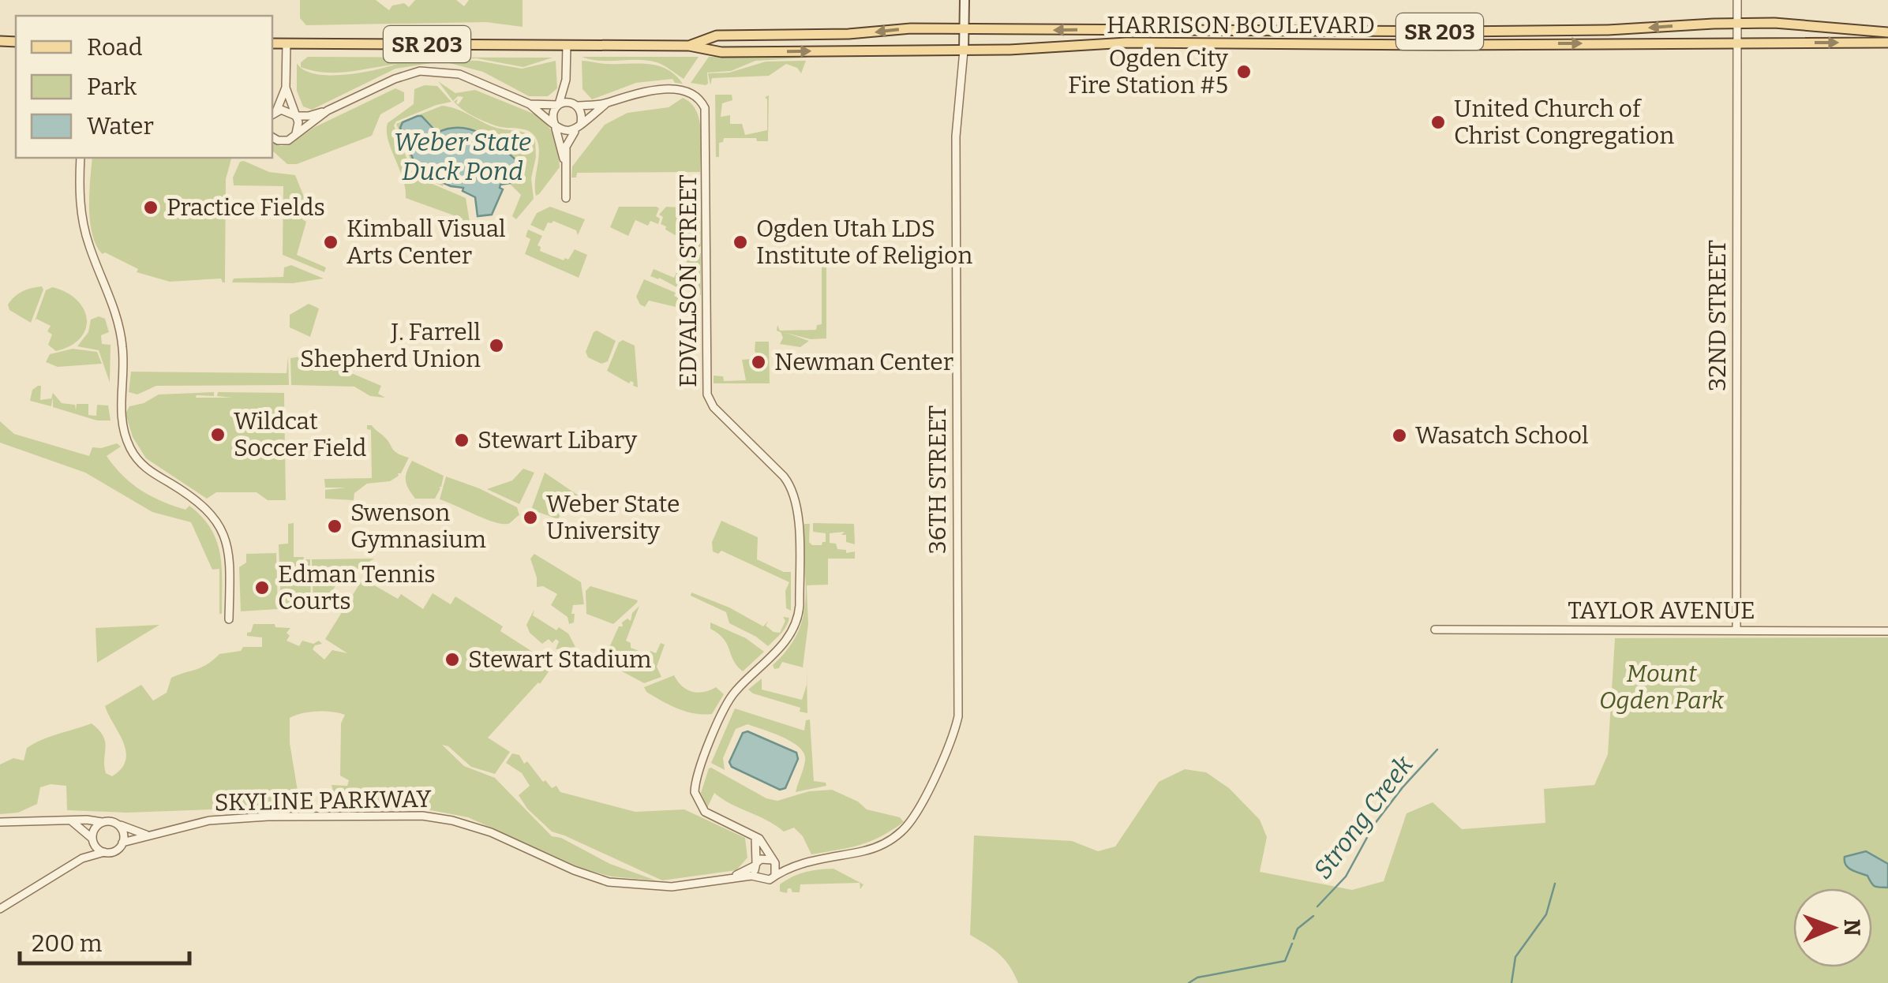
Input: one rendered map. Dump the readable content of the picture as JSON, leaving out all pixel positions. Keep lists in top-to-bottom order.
{
  "streets": {
    "main road": ["HARRISON BOULEVARD", "SR 203", "36TH STREET"],
    "street": [
      "EDVALSON STREET",
      "32ND STREET",
      "TAYLOR AVENUE",
      "SKYLINE PARKWAY"
    ]
  },
  "crossings": [
    ["HARRISON BOULEVARD", "32ND STREET"],
    ["HARRISON BOULEVARD", "36TH STREET"],
    ["32ND STREET", "TAYLOR AVENUE"],
    ["36TH STREET", "SKYLINE PARKWAY"]
  ],
  "water": ["Weber State Duck Pond", "Strong Creek"],
  "parks": ["Mount Ogden Park"],
  "places": [
    "Ogden City Fire Station #5",
    "United Church of Christ Congregation",
    "Practice Fields",
    "Kimball Visual Arts Center",
    "Ogden Utah LDS Institute of Religion",
    "J. Farrell Shepherd Union",
    "Newman Center",
    "Wildcat Soccer Field",
    "Wasatch School",
    "Stewart Libary",
    "Weber State University",
    "Swenson Gymnasium",
    "Edman Tennis Courts",
    "Stewart Stadium"
  ],
  "legend": ["Road", "Park", "Water"],
  "scale_bar": "200 m",
  "north": "right"
}
